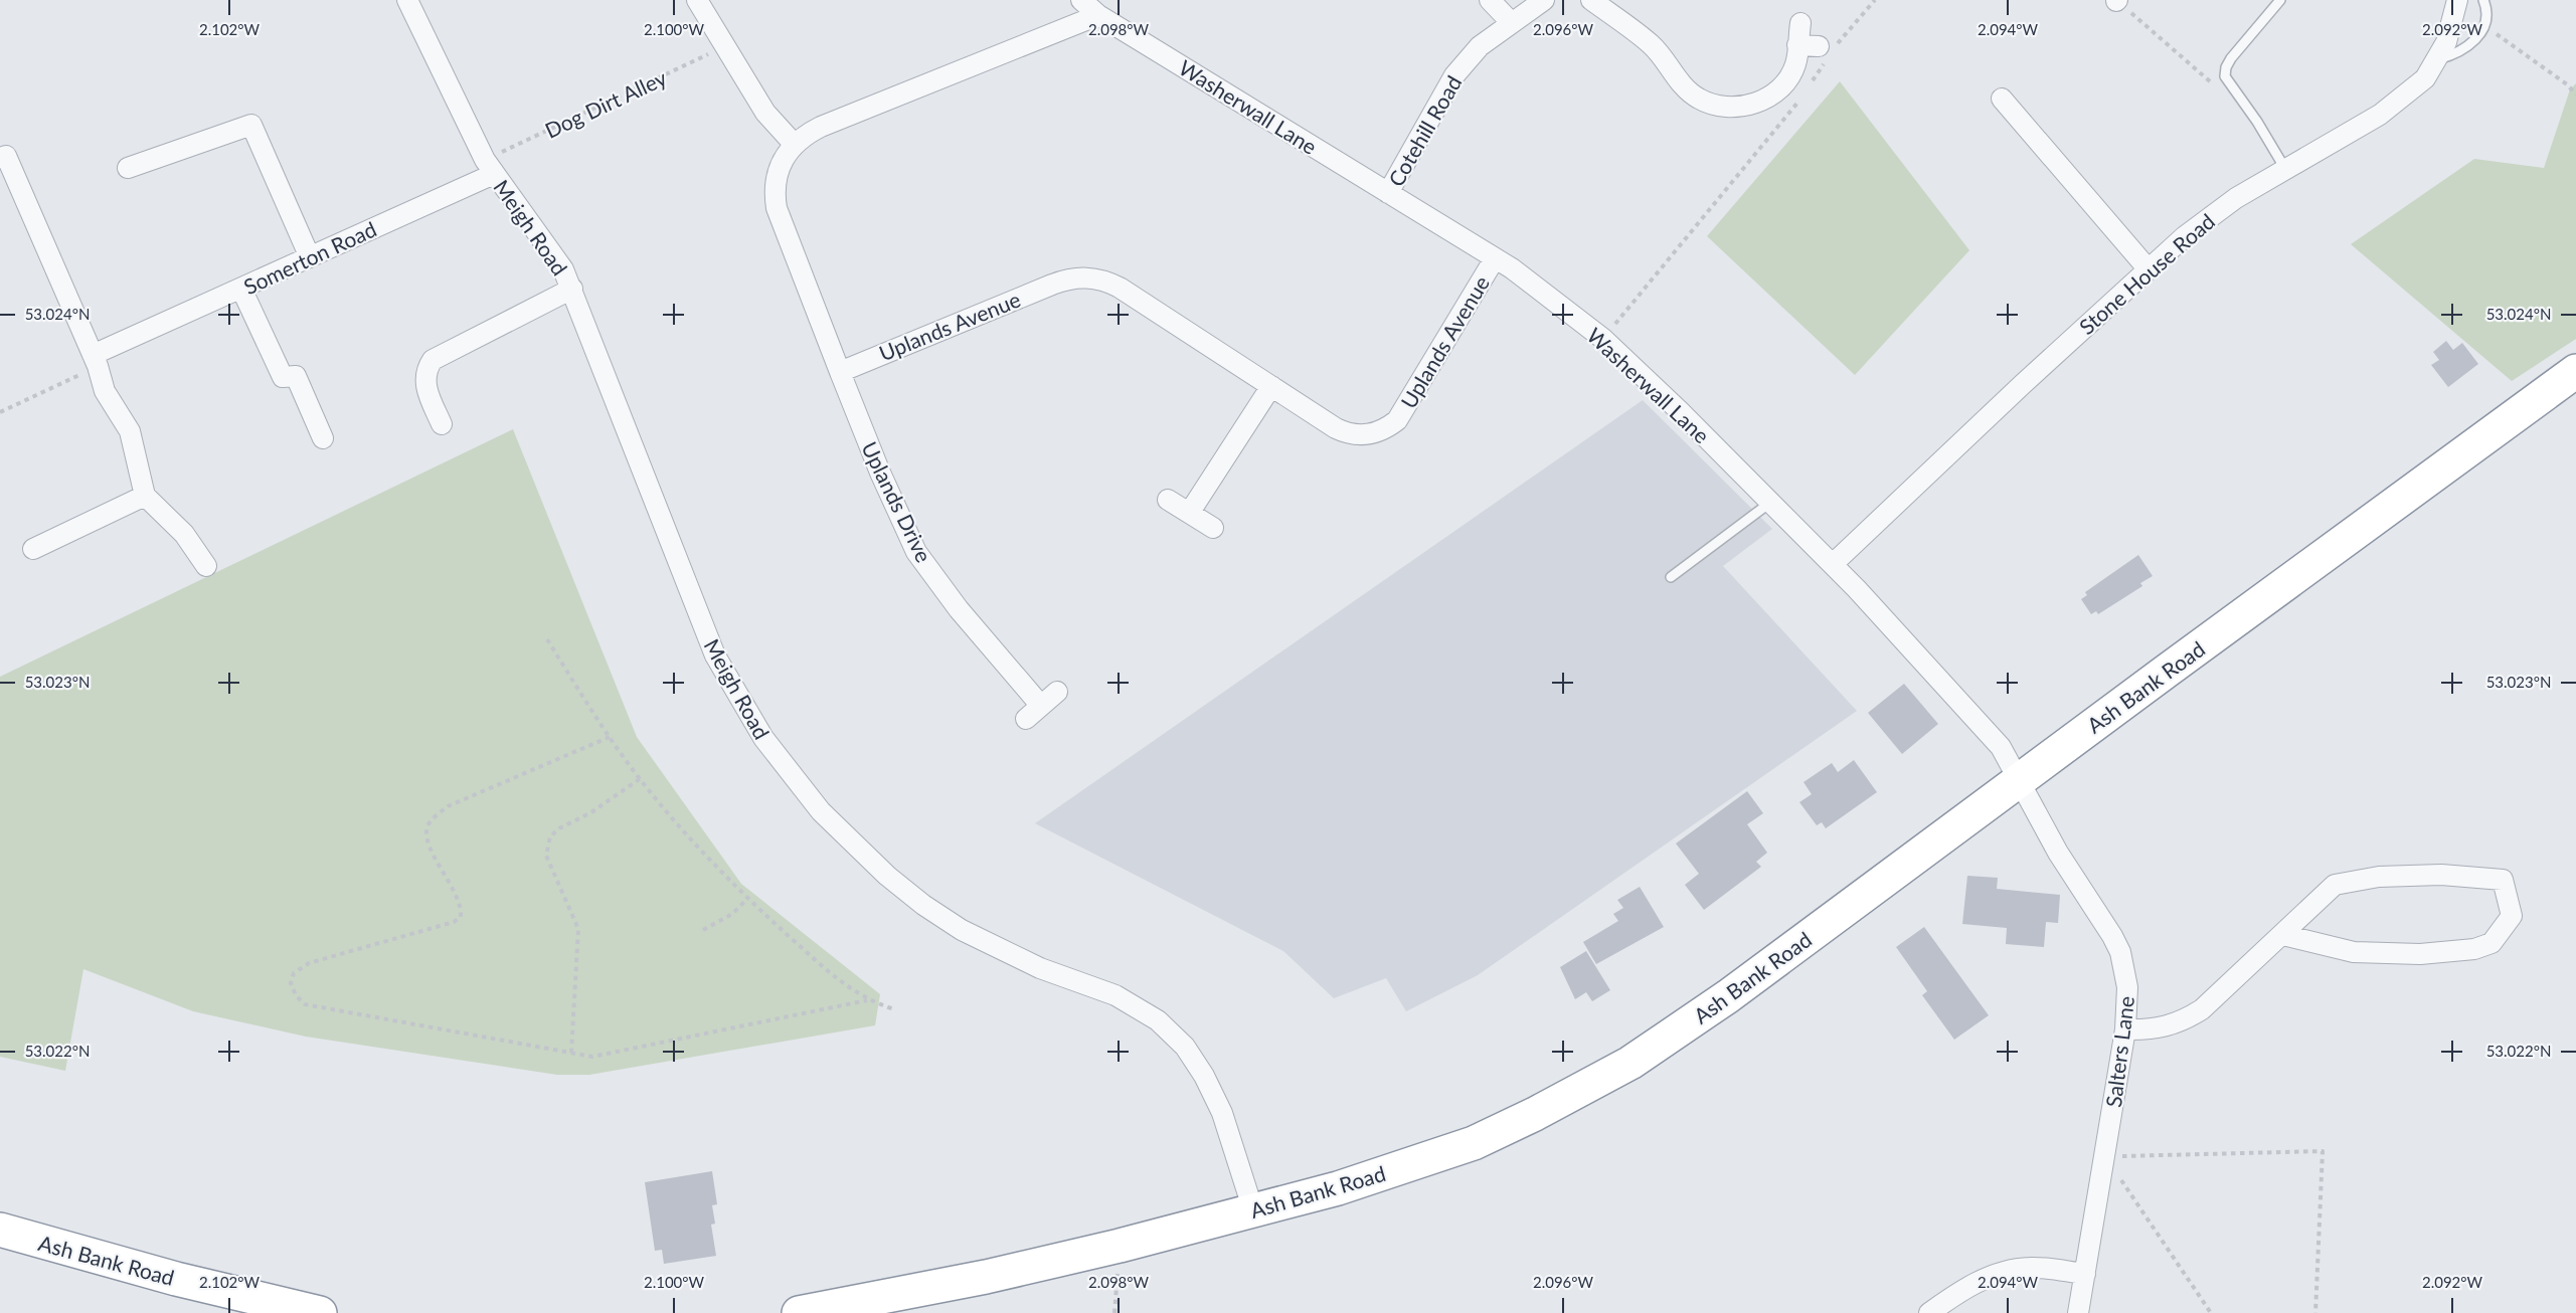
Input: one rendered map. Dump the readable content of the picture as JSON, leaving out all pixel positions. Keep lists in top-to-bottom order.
{
  "streets": {
    "highway": ["Ash Bank Road"],
    "street": [
      "Washerwall Lane",
      "Cotehill Road",
      "Meigh Road",
      "Somerton Road",
      "Stone House Road",
      "Uplands Avenue",
      "Uplands Drive",
      "Salters Lane"
    ],
    "path": ["Dog Dirt Alley"]
  },
  "crossings": [
    ["Dog Dirt Alley", "Meigh Road"],
    ["Dog Dirt Alley", "Somerton Road"],
    ["Washerwall Lane", "Cotehill Road"],
    ["Washerwall Lane", "Stone House Road"],
    ["Washerwall Lane", "Uplands Avenue"],
    ["Washerwall Lane", "Ash Bank Road"],
    ["Washerwall Lane", "Salters Lane"],
    ["Meigh Road", "Somerton Road"],
    ["Meigh Road", "Ash Bank Road"],
    ["Uplands Avenue", "Uplands Drive"],
    ["Ash Bank Road", "Salters Lane"]
  ],
  "coordinates": [
    "2.102°W",
    "2.100°W",
    "2.098°W",
    "2.096°W",
    "2.094°W",
    "2.092°W",
    "53.024°N",
    "53.023°N",
    "53.022°N"
  ]
}
